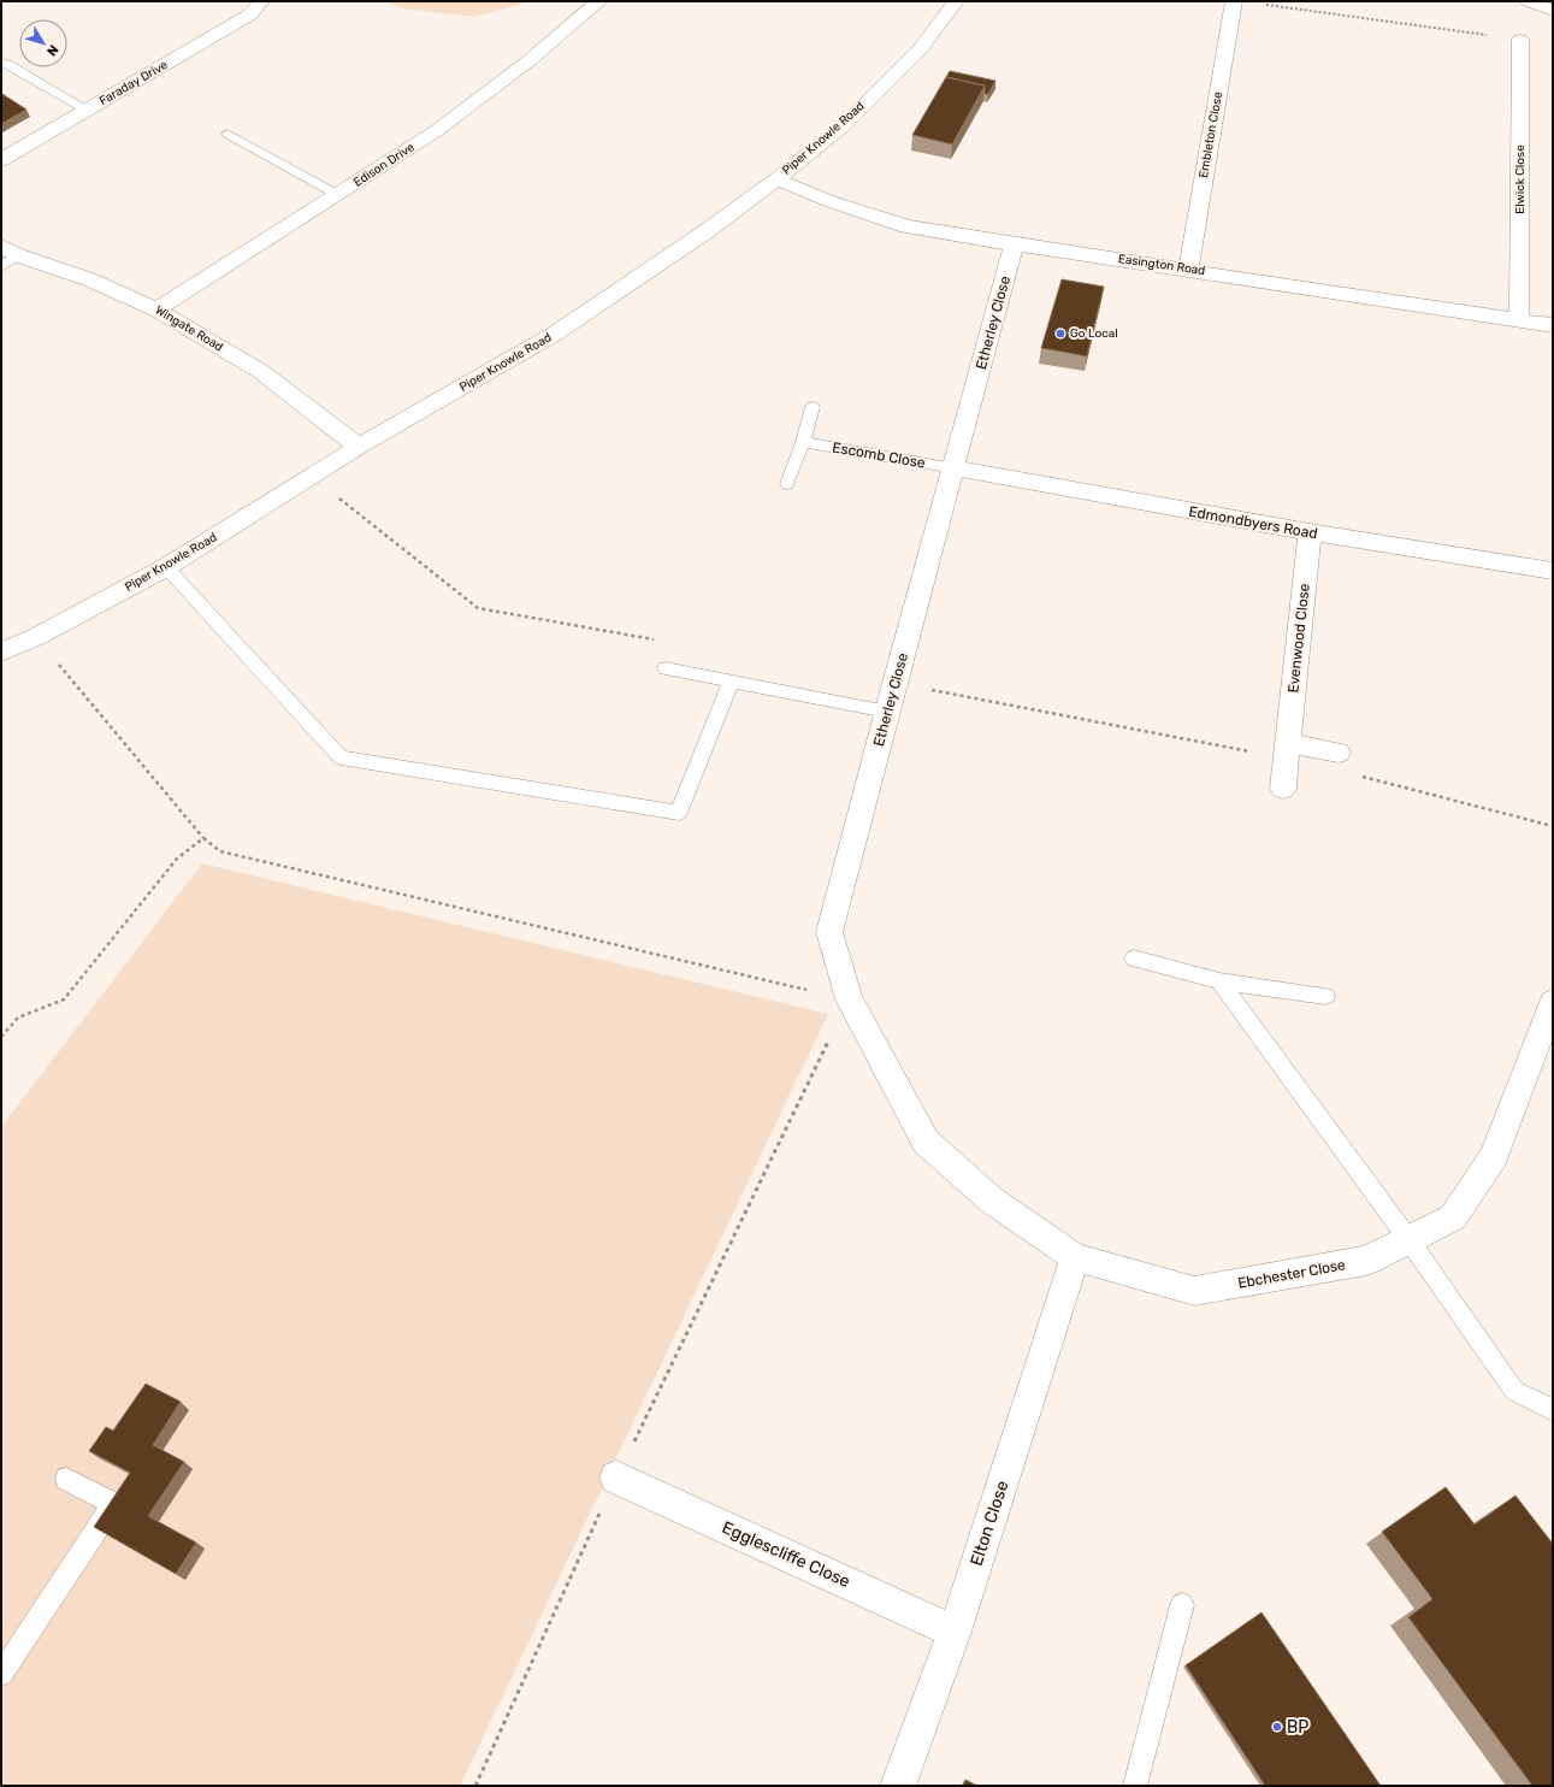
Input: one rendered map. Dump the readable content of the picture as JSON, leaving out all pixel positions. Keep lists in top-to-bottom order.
{
  "streets": {
    "street": [
      "Faraday Drive",
      "Embleton Close",
      "Piper Knowle Road",
      "Edison Drive",
      "Elwick Close",
      "Easington Road",
      "Etherley Close",
      "Wingate Road",
      "Edmondbyers Road",
      "Evenwood Close",
      "Ebchester Close",
      "Elton Close",
      "Egglescliffe Close"
    ],
    "lane": ["Escomb Close"]
  },
  "crossings": [
    ["Embleton Close", "Easington Road"],
    ["Piper Knowle Road", "Easington Road"],
    ["Piper Knowle Road", "Wingate Road"],
    ["Edison Drive", "Wingate Road"],
    ["Elwick Close", "Easington Road"],
    ["Easington Road", "Etherley Close"],
    ["Etherley Close", "Escomb Close"],
    ["Etherley Close", "Edmondbyers Road"],
    ["Etherley Close", "Ebchester Close"],
    ["Escomb Close", "Edmondbyers Road"],
    ["Edmondbyers Road", "Evenwood Close"],
    ["Ebchester Close", "Elton Close"],
    ["Elton Close", "Egglescliffe Close"]
  ],
  "places": ["Go Local", "BP"],
  "north": "bottom right"
}
